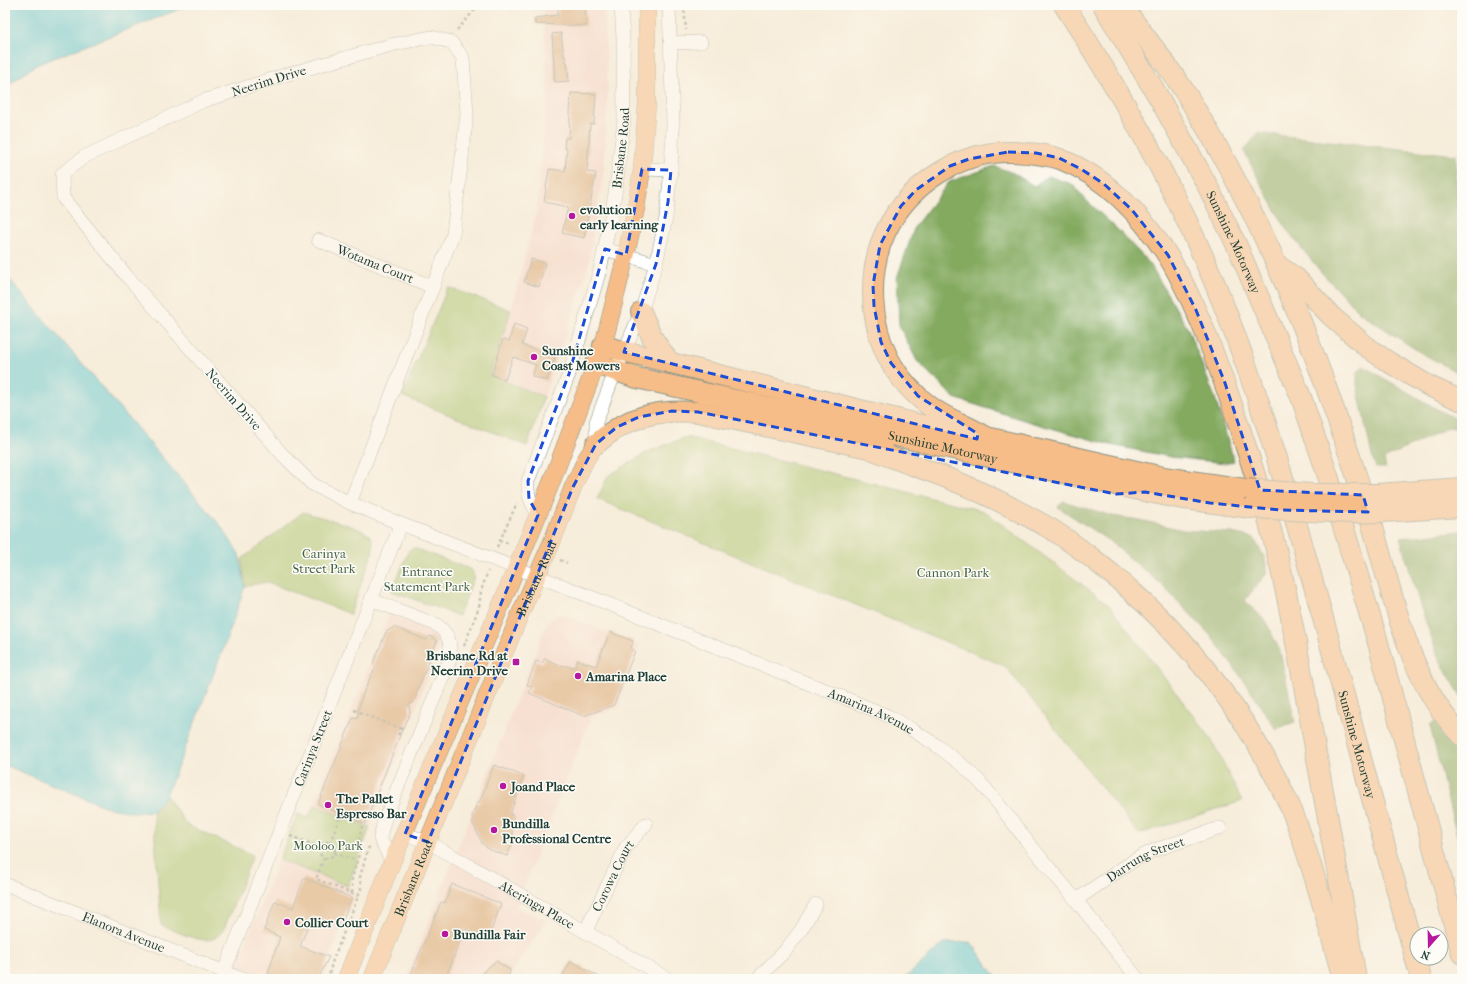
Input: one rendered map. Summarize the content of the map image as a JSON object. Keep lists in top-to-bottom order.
{
  "streets": {
    "highway": ["Sunshine Motorway"],
    "main road": ["Brisbane Road"],
    "street": [
      "Neerim Drive",
      "Wotama Court",
      "Amarina Avenue",
      "Carinya Street",
      "Darrung Street",
      "Corowa Court",
      "Akeringa Place",
      "Elanora Avenue"
    ]
  },
  "crossings": [
    ["Neerim Drive", "Brisbane Road"],
    ["Neerim Drive", "Amarina Avenue"],
    ["Neerim Drive", "Carinya Street"],
    ["Brisbane Road", "Sunshine Motorway"],
    ["Brisbane Road", "Amarina Avenue"],
    ["Brisbane Road", "Carinya Street"],
    ["Brisbane Road", "Akeringa Place"],
    ["Amarina Avenue", "Darrung Street"],
    ["Carinya Street", "Elanora Avenue"],
    ["Corowa Court", "Akeringa Place"]
  ],
  "parks": [
    "Carinya Street Park",
    "Entrance Statement Park",
    "Cannon Park",
    "Mooloo Park"
  ],
  "places": {
    "other": [
      "evolution early learning",
      "Sunshine Coast Mowers",
      "Amarina Place",
      "Joand Place",
      "The Pallet Espresso Bar",
      "Bundilla Professional Centre",
      "Collier Court",
      "Bundilla Fair"
    ],
    "transit": ["Brisbane Rd at Neerim Drive"]
  },
  "north": "bottom"
}
